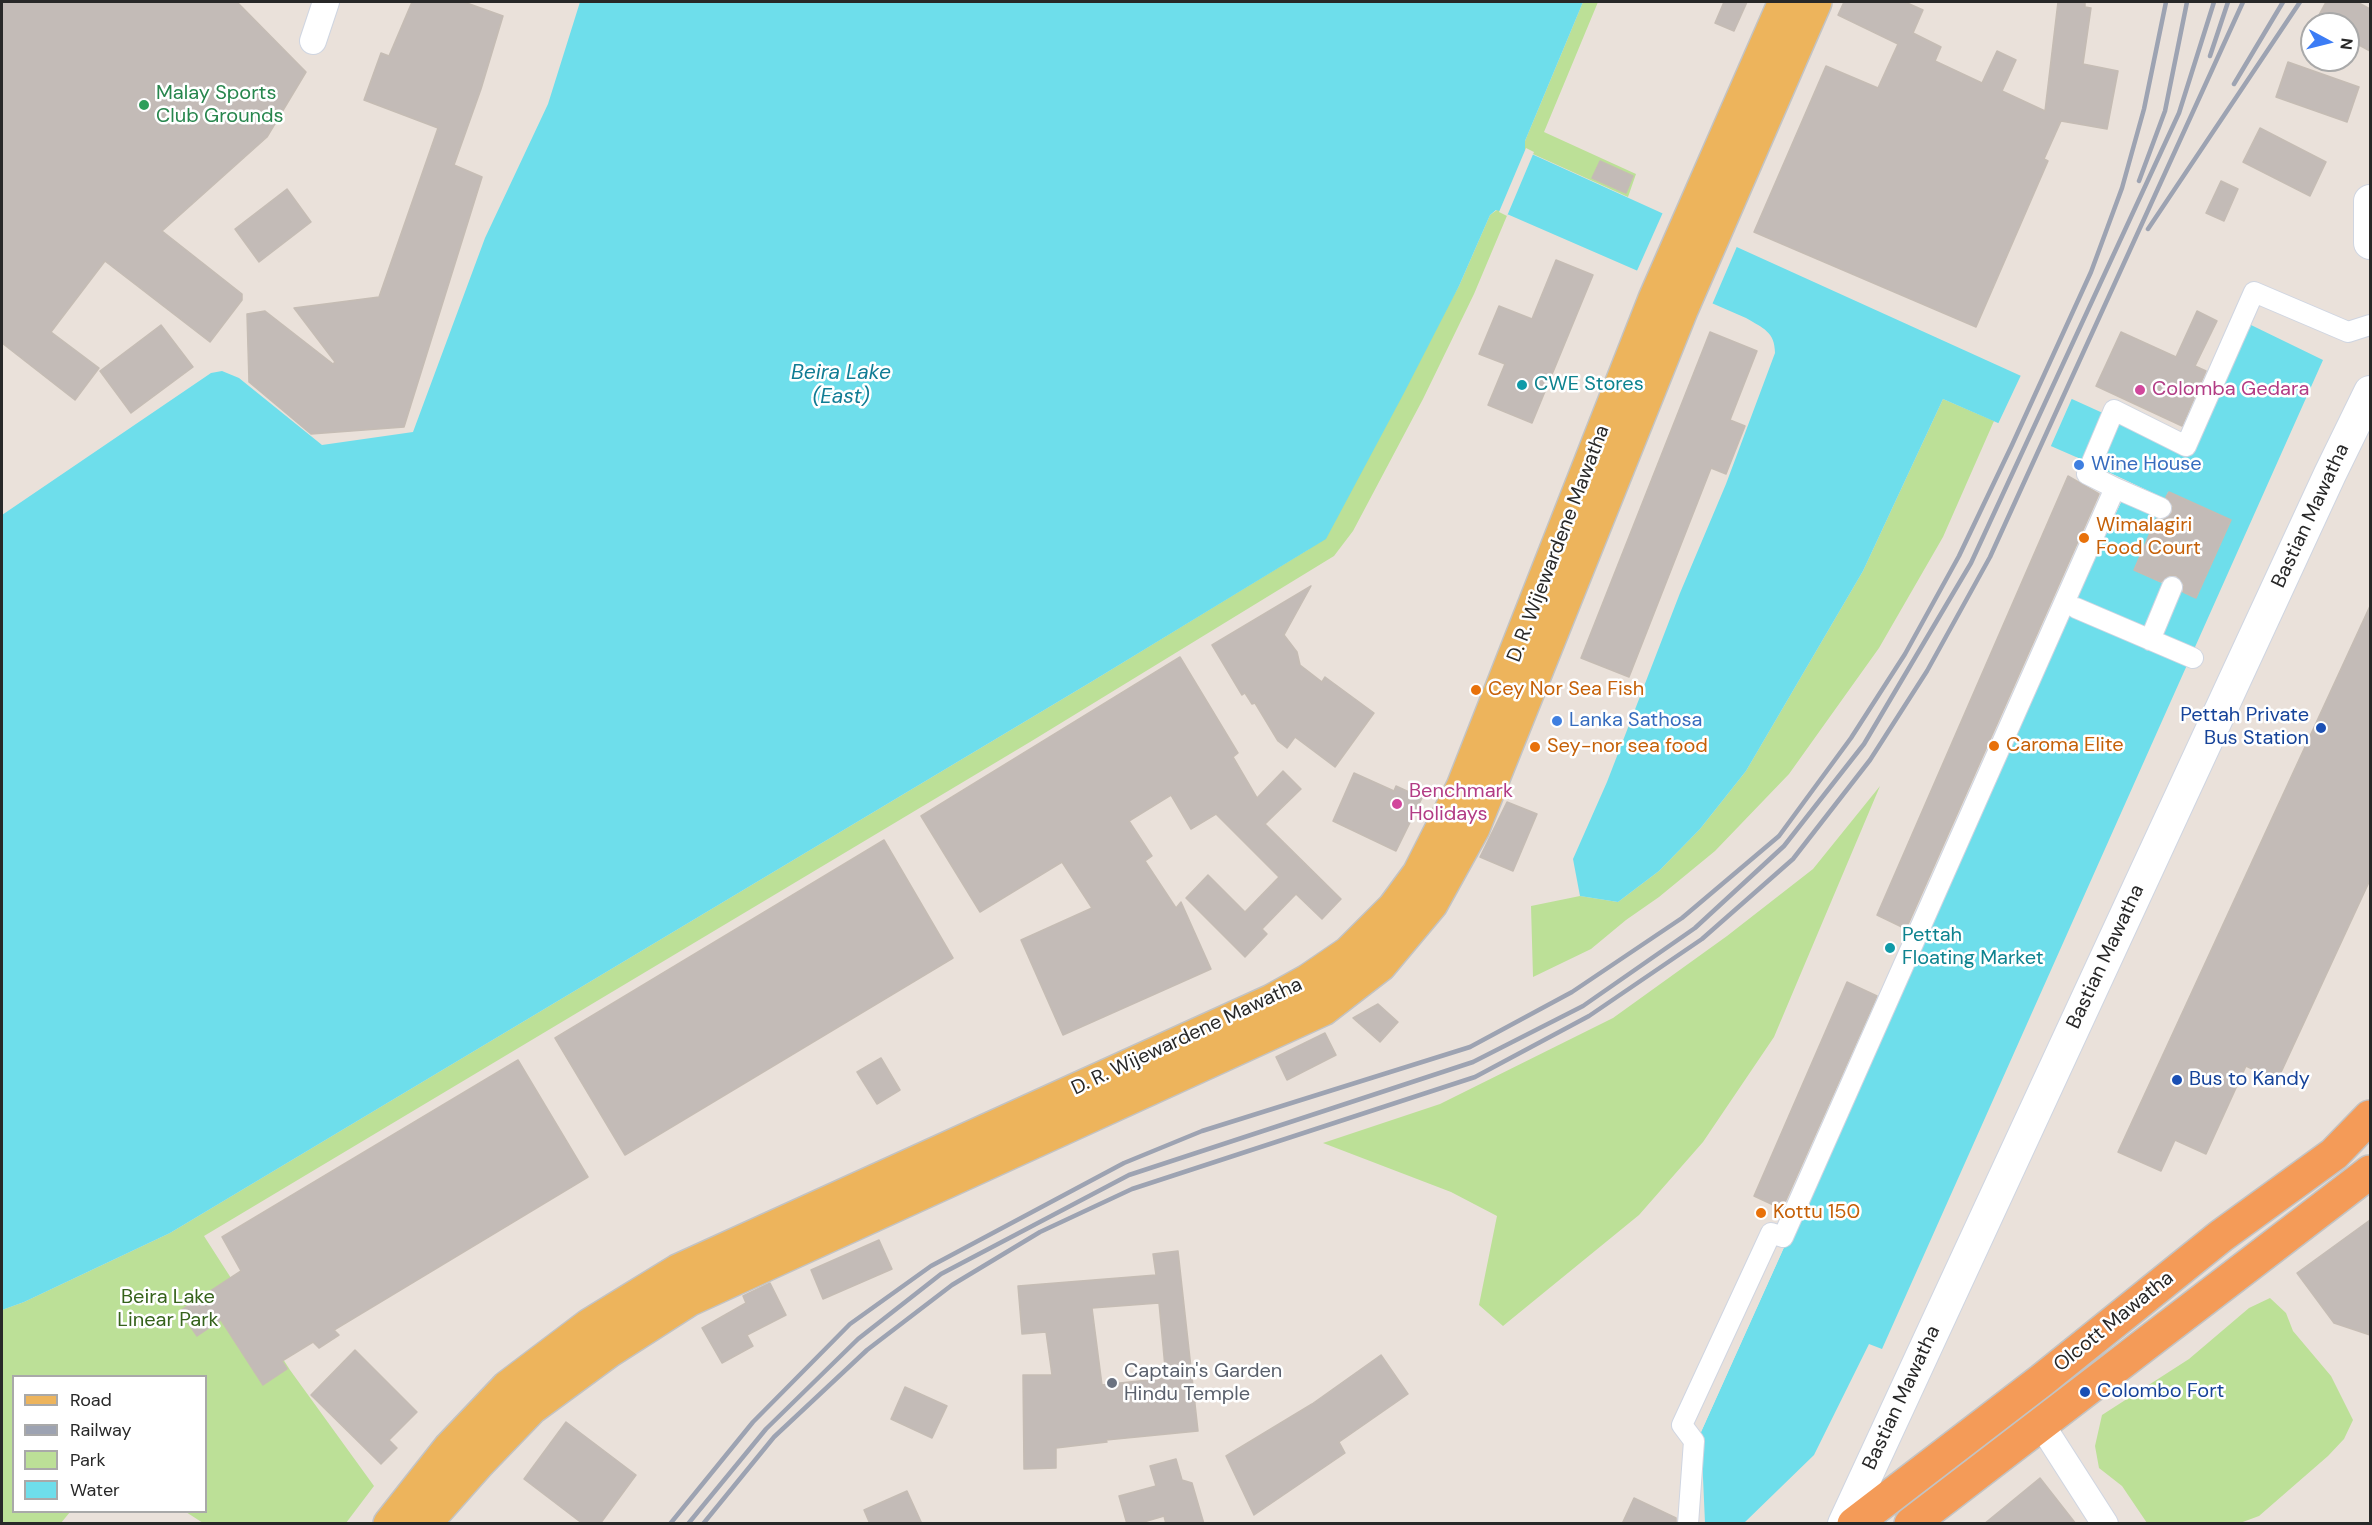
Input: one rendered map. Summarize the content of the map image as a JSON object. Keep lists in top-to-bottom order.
{
  "streets": {
    "highway": ["Olcott Mawatha"],
    "main road": ["D. R. Wijewardene Mawatha"],
    "street": ["Bastian Mawatha"]
  },
  "water": ["Beira Lake (East)"],
  "parks": ["Beira Lake Linear Park"],
  "places": [
    "Malay Sports Club Grounds",
    "CWE Stores",
    "Colomba Gedara",
    "Wine House",
    "Wimalagiri Food Court",
    "Cey Nor Sea Fish",
    "Lanka Sathosa",
    "Pettah Private Bus Station",
    "Caroma Elite",
    "Sey-nor sea food",
    "Benchmark Holidays",
    "Pettah Floating Market",
    "Bus to Kandy",
    "Kottu 150",
    "Captain's Garden Hindu Temple",
    "Colombo Fort"
  ],
  "legend": [
    "Road",
    "Railway",
    "Park",
    "Water"
  ],
  "north": "right"
}
